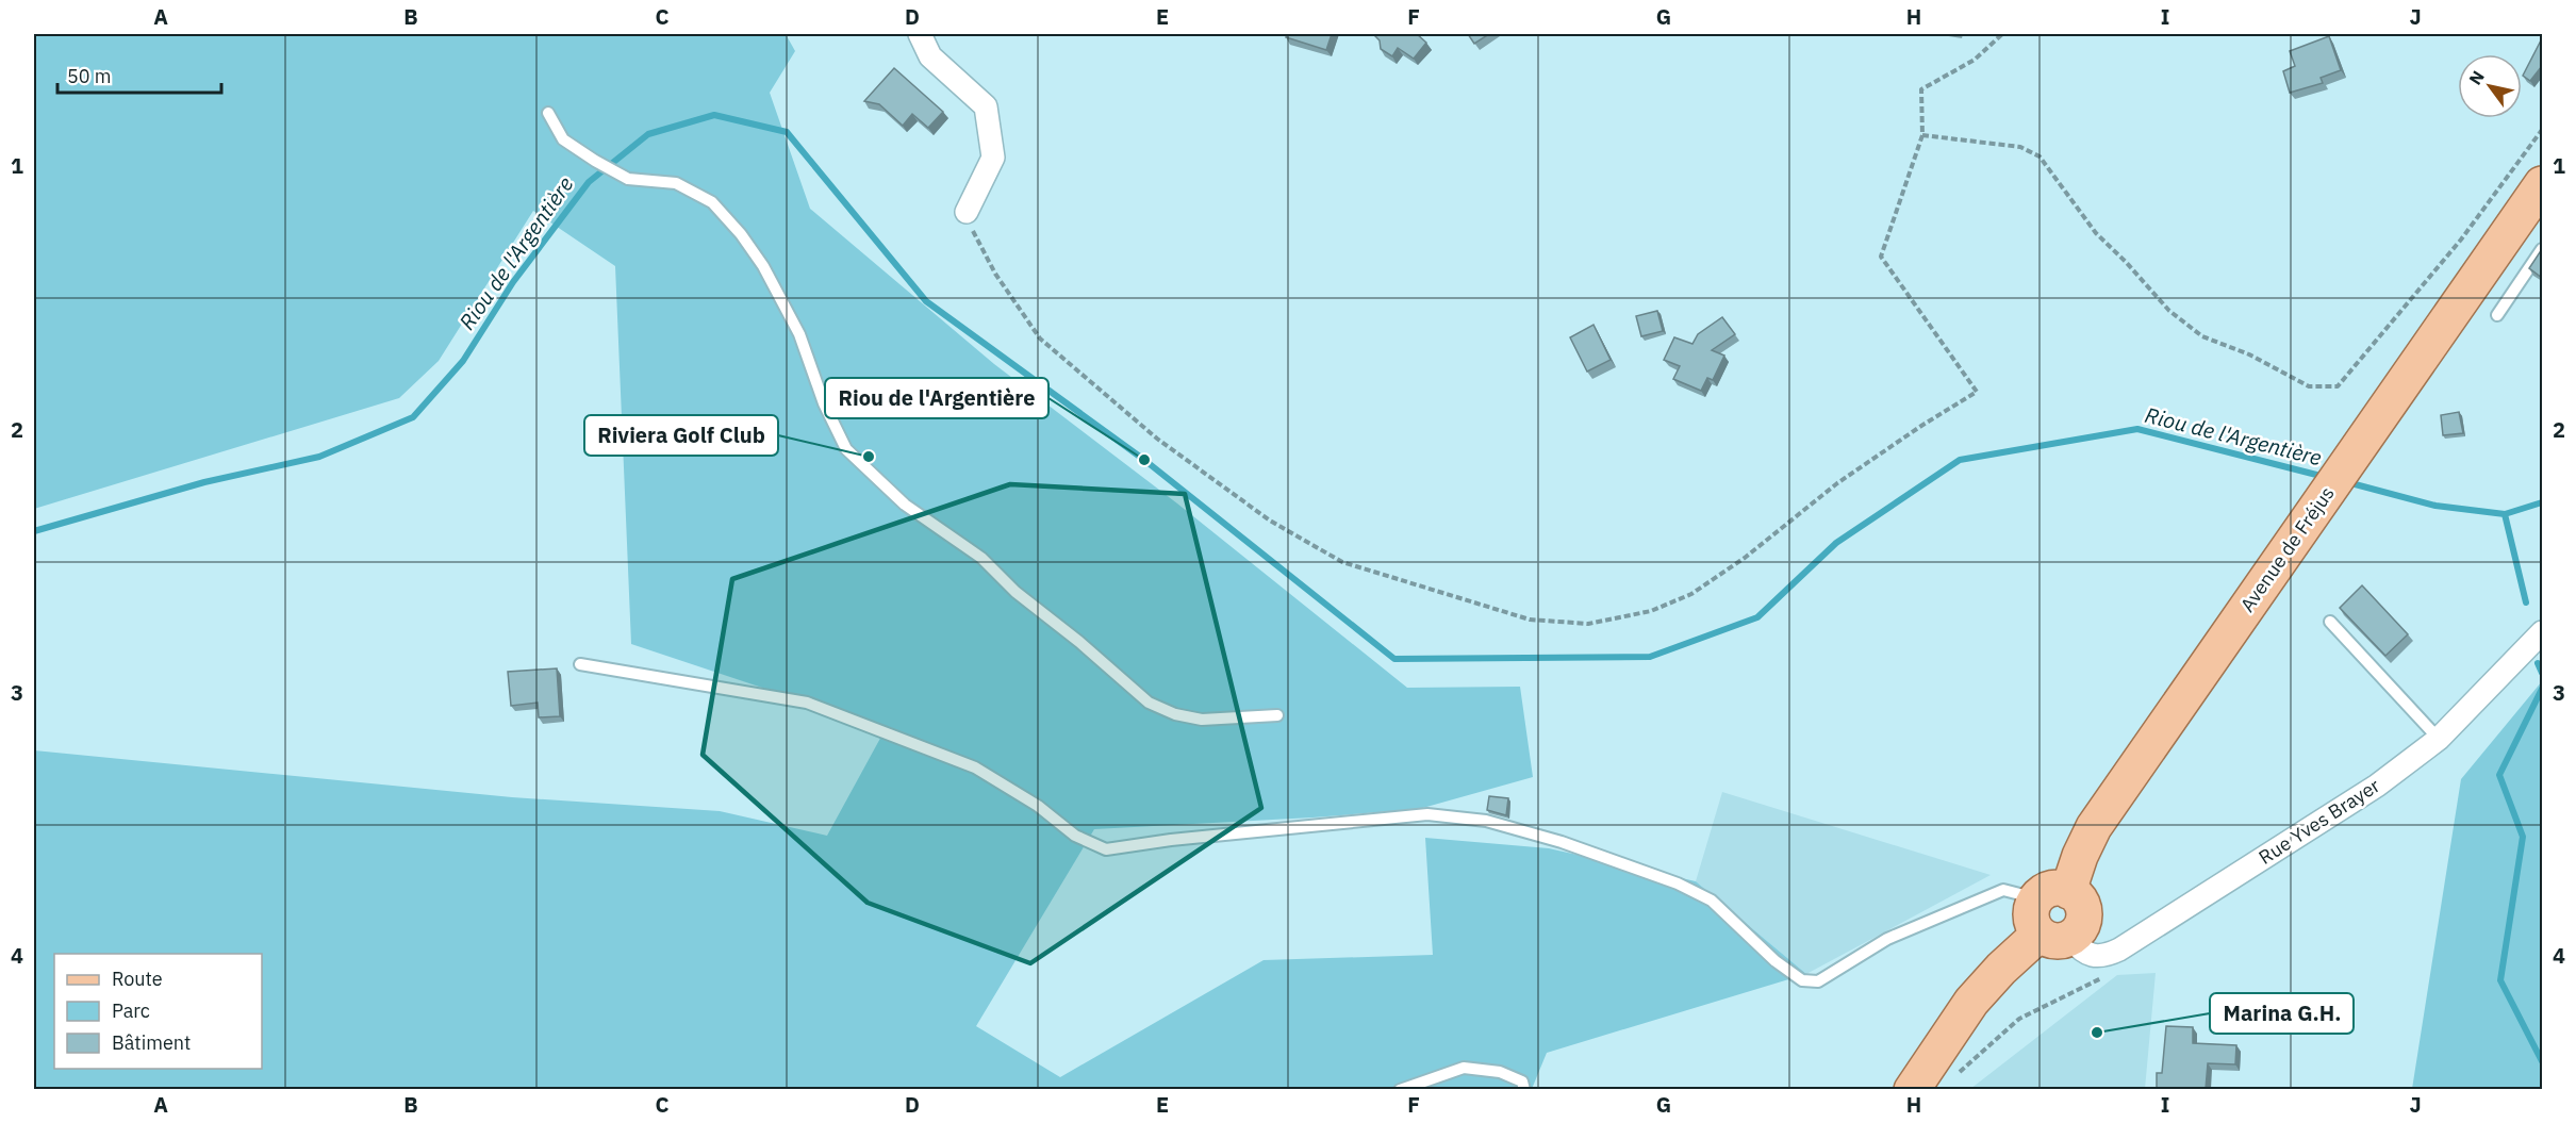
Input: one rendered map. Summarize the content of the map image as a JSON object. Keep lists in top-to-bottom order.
{
  "streets": {
    "main road": ["Avenue de Fréjus"],
    "street": ["Rue Yves Brayer"]
  },
  "crossings": [
    ["Avenue de Fréjus", "Rue Yves Brayer"]
  ],
  "water": ["Riou de l'Argentière"],
  "places": ["Riviera Golf Club", "Riou de l'Argentière", "Marina G.H."],
  "legend": ["Route", "Parc", "Bâtiment"],
  "scale_bar": "50 m",
  "north": "top left",
  "grid": {
    "columns": [
      "A",
      "B",
      "C",
      "D",
      "E",
      "F",
      "G",
      "H",
      "I",
      "J"
    ],
    "rows": [
      "1",
      "2",
      "3",
      "4"
    ]
  }
}
